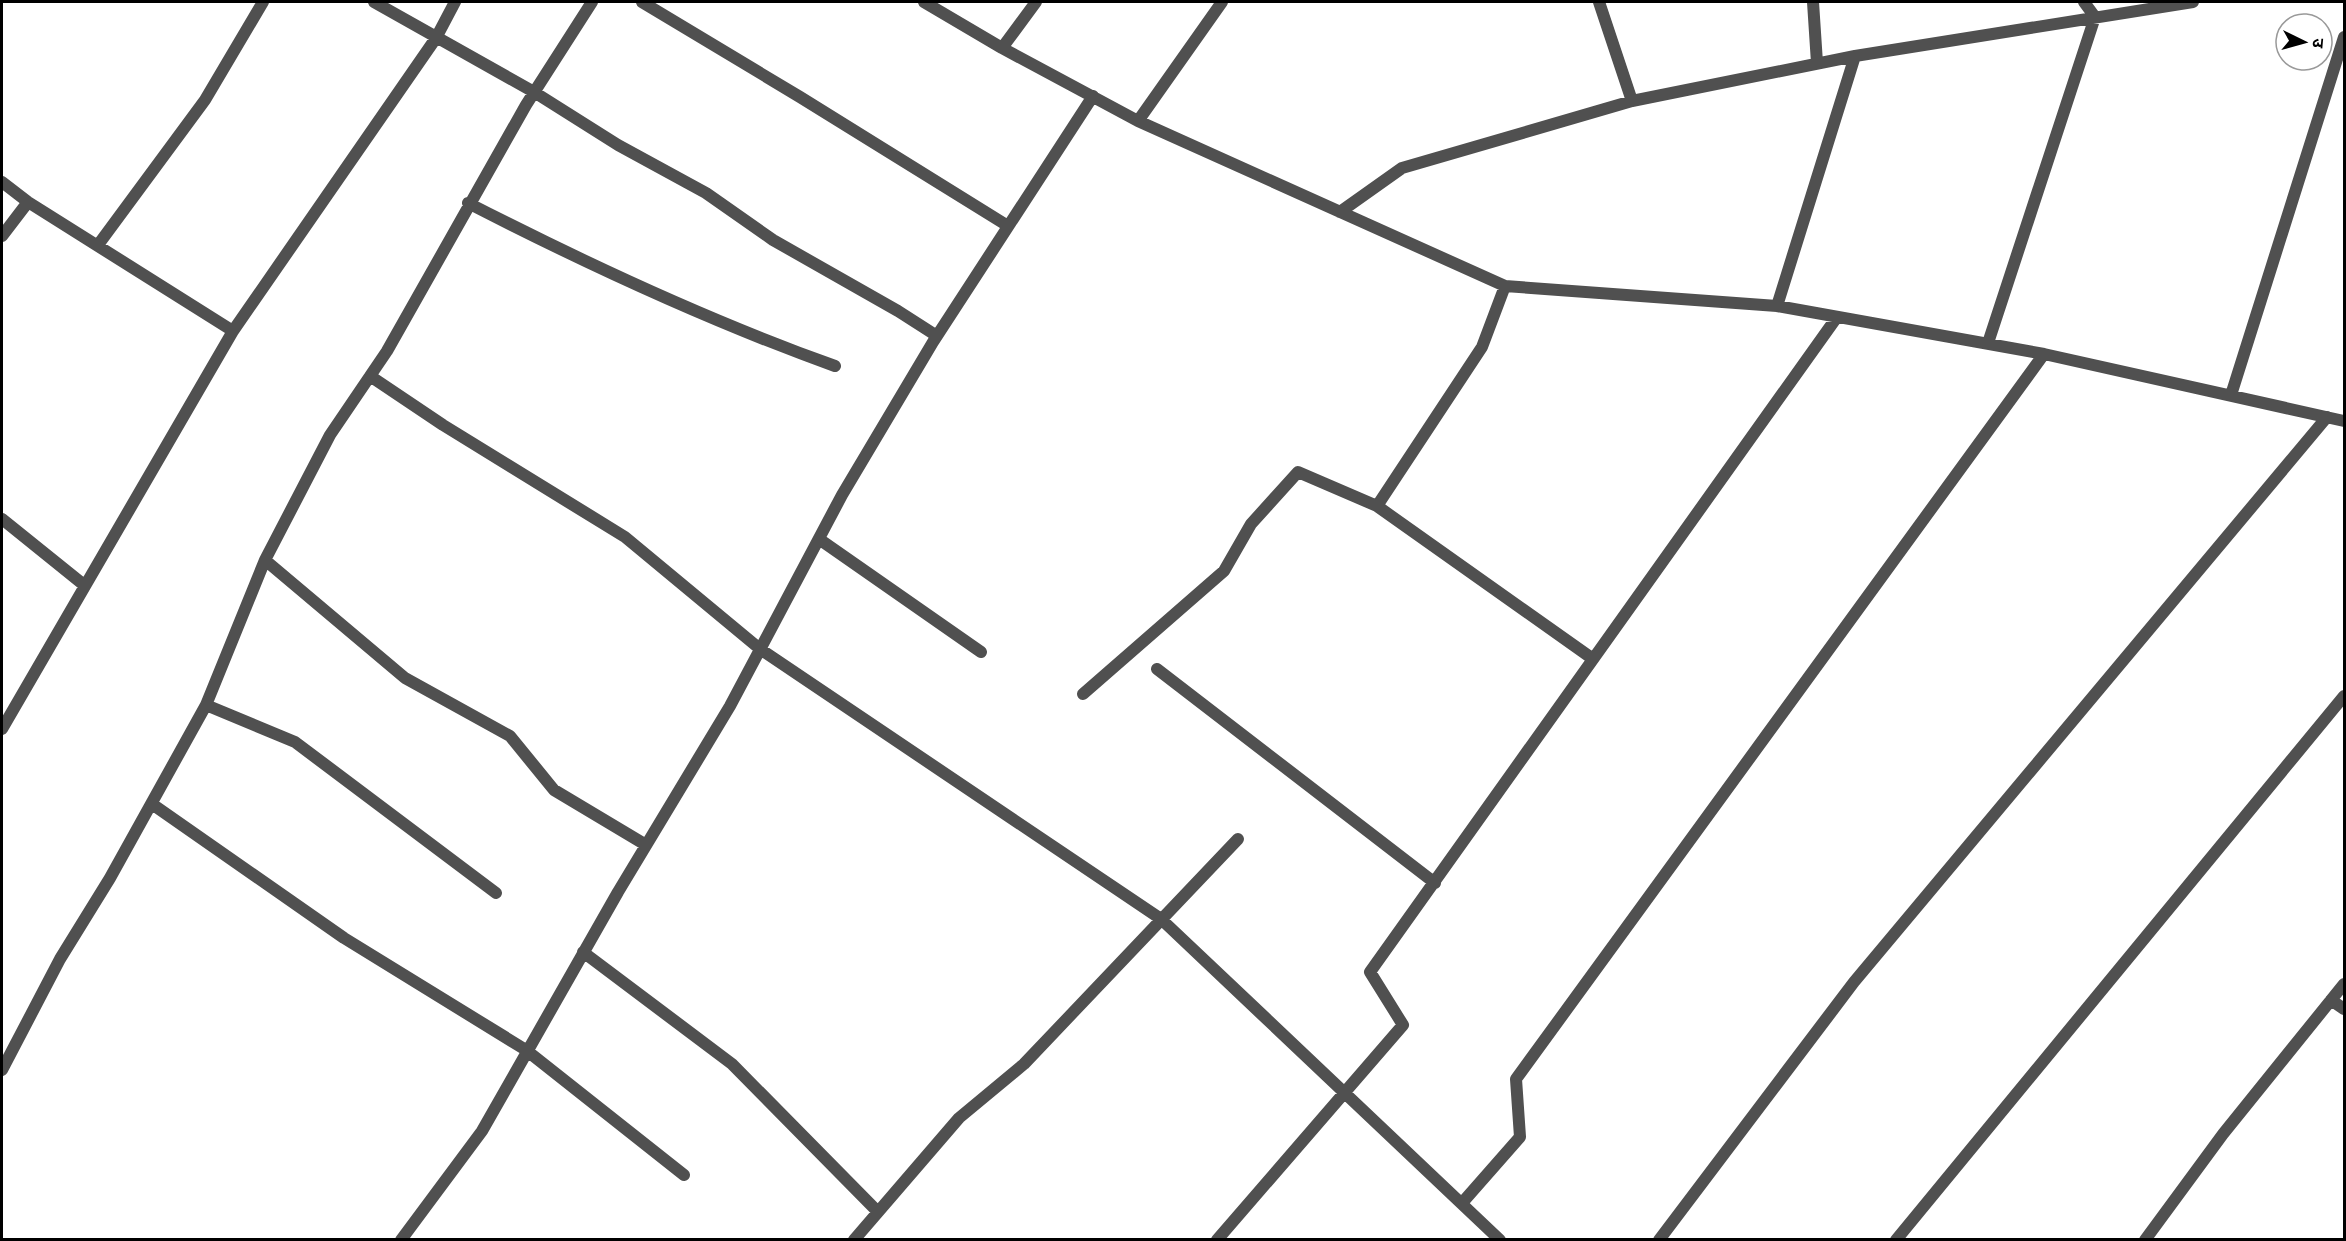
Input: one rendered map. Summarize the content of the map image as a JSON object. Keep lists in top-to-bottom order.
{
  "north": "right"
}
